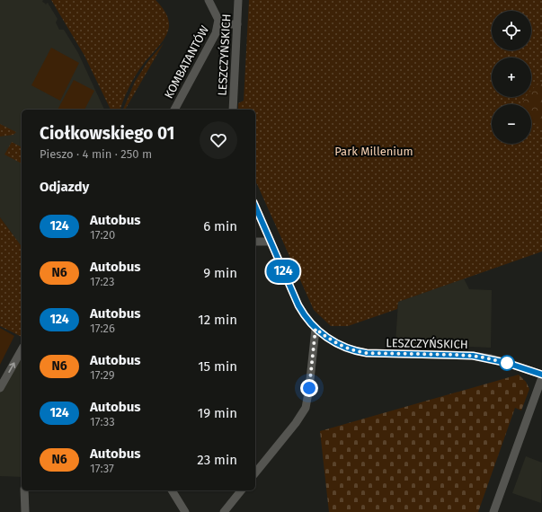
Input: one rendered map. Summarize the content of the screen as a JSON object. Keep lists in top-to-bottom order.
{
  "streets": {
    "street": ["LESZCZYŃSKICH", "KOMBATANTÓW"]
  },
  "crossings": [
    ["LESZCZYŃSKICH", "KOMBATANTÓW"]
  ],
  "parks": ["Park Millenium"],
  "lines": ["bus line 124"],
  "page": {
    "on_map": "124",
    "map_buttons": ["+", "−"],
    "heading": [
      ["Ciołkowskiego 01", "Pieszo · 4 min · 250 m"],
      "Odjazdy"
    ],
    "list": [
      {
        "mark": "124",
        "name": "Autobus",
        "note": "17:20",
        "value": "6 min"
      },
      {
        "mark": "N6",
        "name": "Autobus",
        "note": "17:23",
        "value": "9 min"
      },
      {
        "mark": "124",
        "name": "Autobus",
        "note": "17:26",
        "value": "12 min"
      },
      {
        "mark": "N6",
        "name": "Autobus",
        "note": "17:29",
        "value": "15 min"
      },
      {
        "mark": "124",
        "name": "Autobus",
        "note": "17:33",
        "value": "19 min"
      },
      {
        "mark": "N6",
        "name": "Autobus",
        "note": "17:37",
        "value": "23 min"
      }
    ]
  }
}
